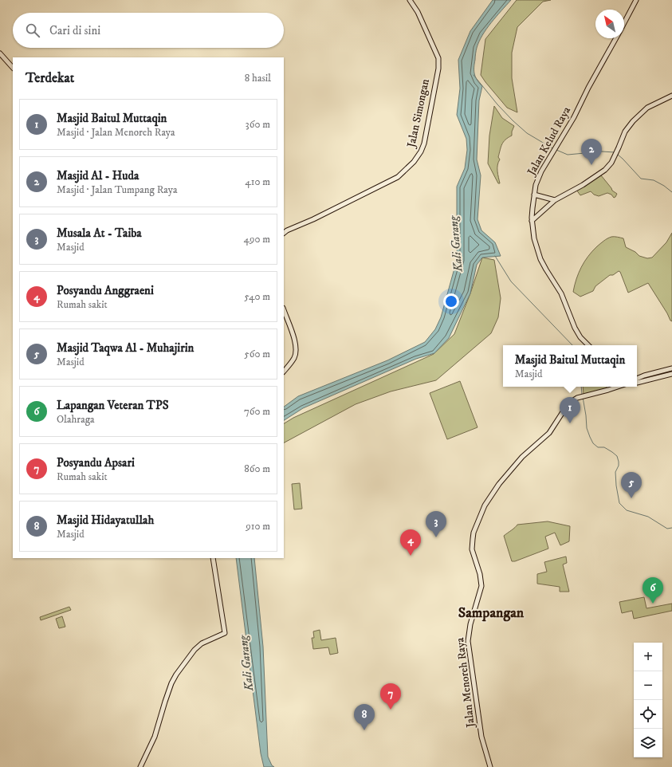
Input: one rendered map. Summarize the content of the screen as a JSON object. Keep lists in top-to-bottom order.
{
  "streets": {
    "main road": ["Jalan Simongan", "Jalan Kelud Raya", "Jalan Menoreh Raya"]
  },
  "districts": ["Sampangan"],
  "water": ["Kali Garang"],
  "north": "top left",
  "page": {
    "search": "Cari di sini",
    "heading": ["Terdekat", "8 hasil"],
    "list": [
      {
        "mark": "1",
        "name": "Masjid Baitul Muttaqin",
        "note": "Masjid · Jalan Menoreh Raya",
        "value": "360 m"
      },
      {
        "mark": "2",
        "name": "Masjid Al - Huda",
        "note": "Masjid · Jalan Tumpang Raya",
        "value": "410 m"
      },
      {
        "mark": "3",
        "name": "Musala At - Taiba",
        "note": "Masjid",
        "value": "490 m"
      },
      {
        "mark": "4",
        "name": "Posyandu Anggraeni",
        "note": "Rumah sakit",
        "value": "540 m"
      },
      {
        "mark": "5",
        "name": "Masjid Taqwa Al - Muhajirin",
        "note": "Masjid",
        "value": "560 m"
      },
      {
        "mark": "6",
        "name": "Lapangan Veteran TPS",
        "note": "Olahraga",
        "value": "760 m"
      },
      {
        "mark": "7",
        "name": "Posyandu Apsari",
        "note": "Rumah sakit",
        "value": "860 m"
      },
      {
        "mark": "8",
        "name": "Masjid Hidayatullah",
        "note": "Masjid",
        "value": "910 m"
      }
    ],
    "pins": [
      "2",
      "1",
      "5",
      "3",
      "4",
      "6",
      "7",
      "8"
    ],
    "popup": ["Masjid Baitul Muttaqin", "Masjid"],
    "map_buttons": ["+", "−"]
  }
}
